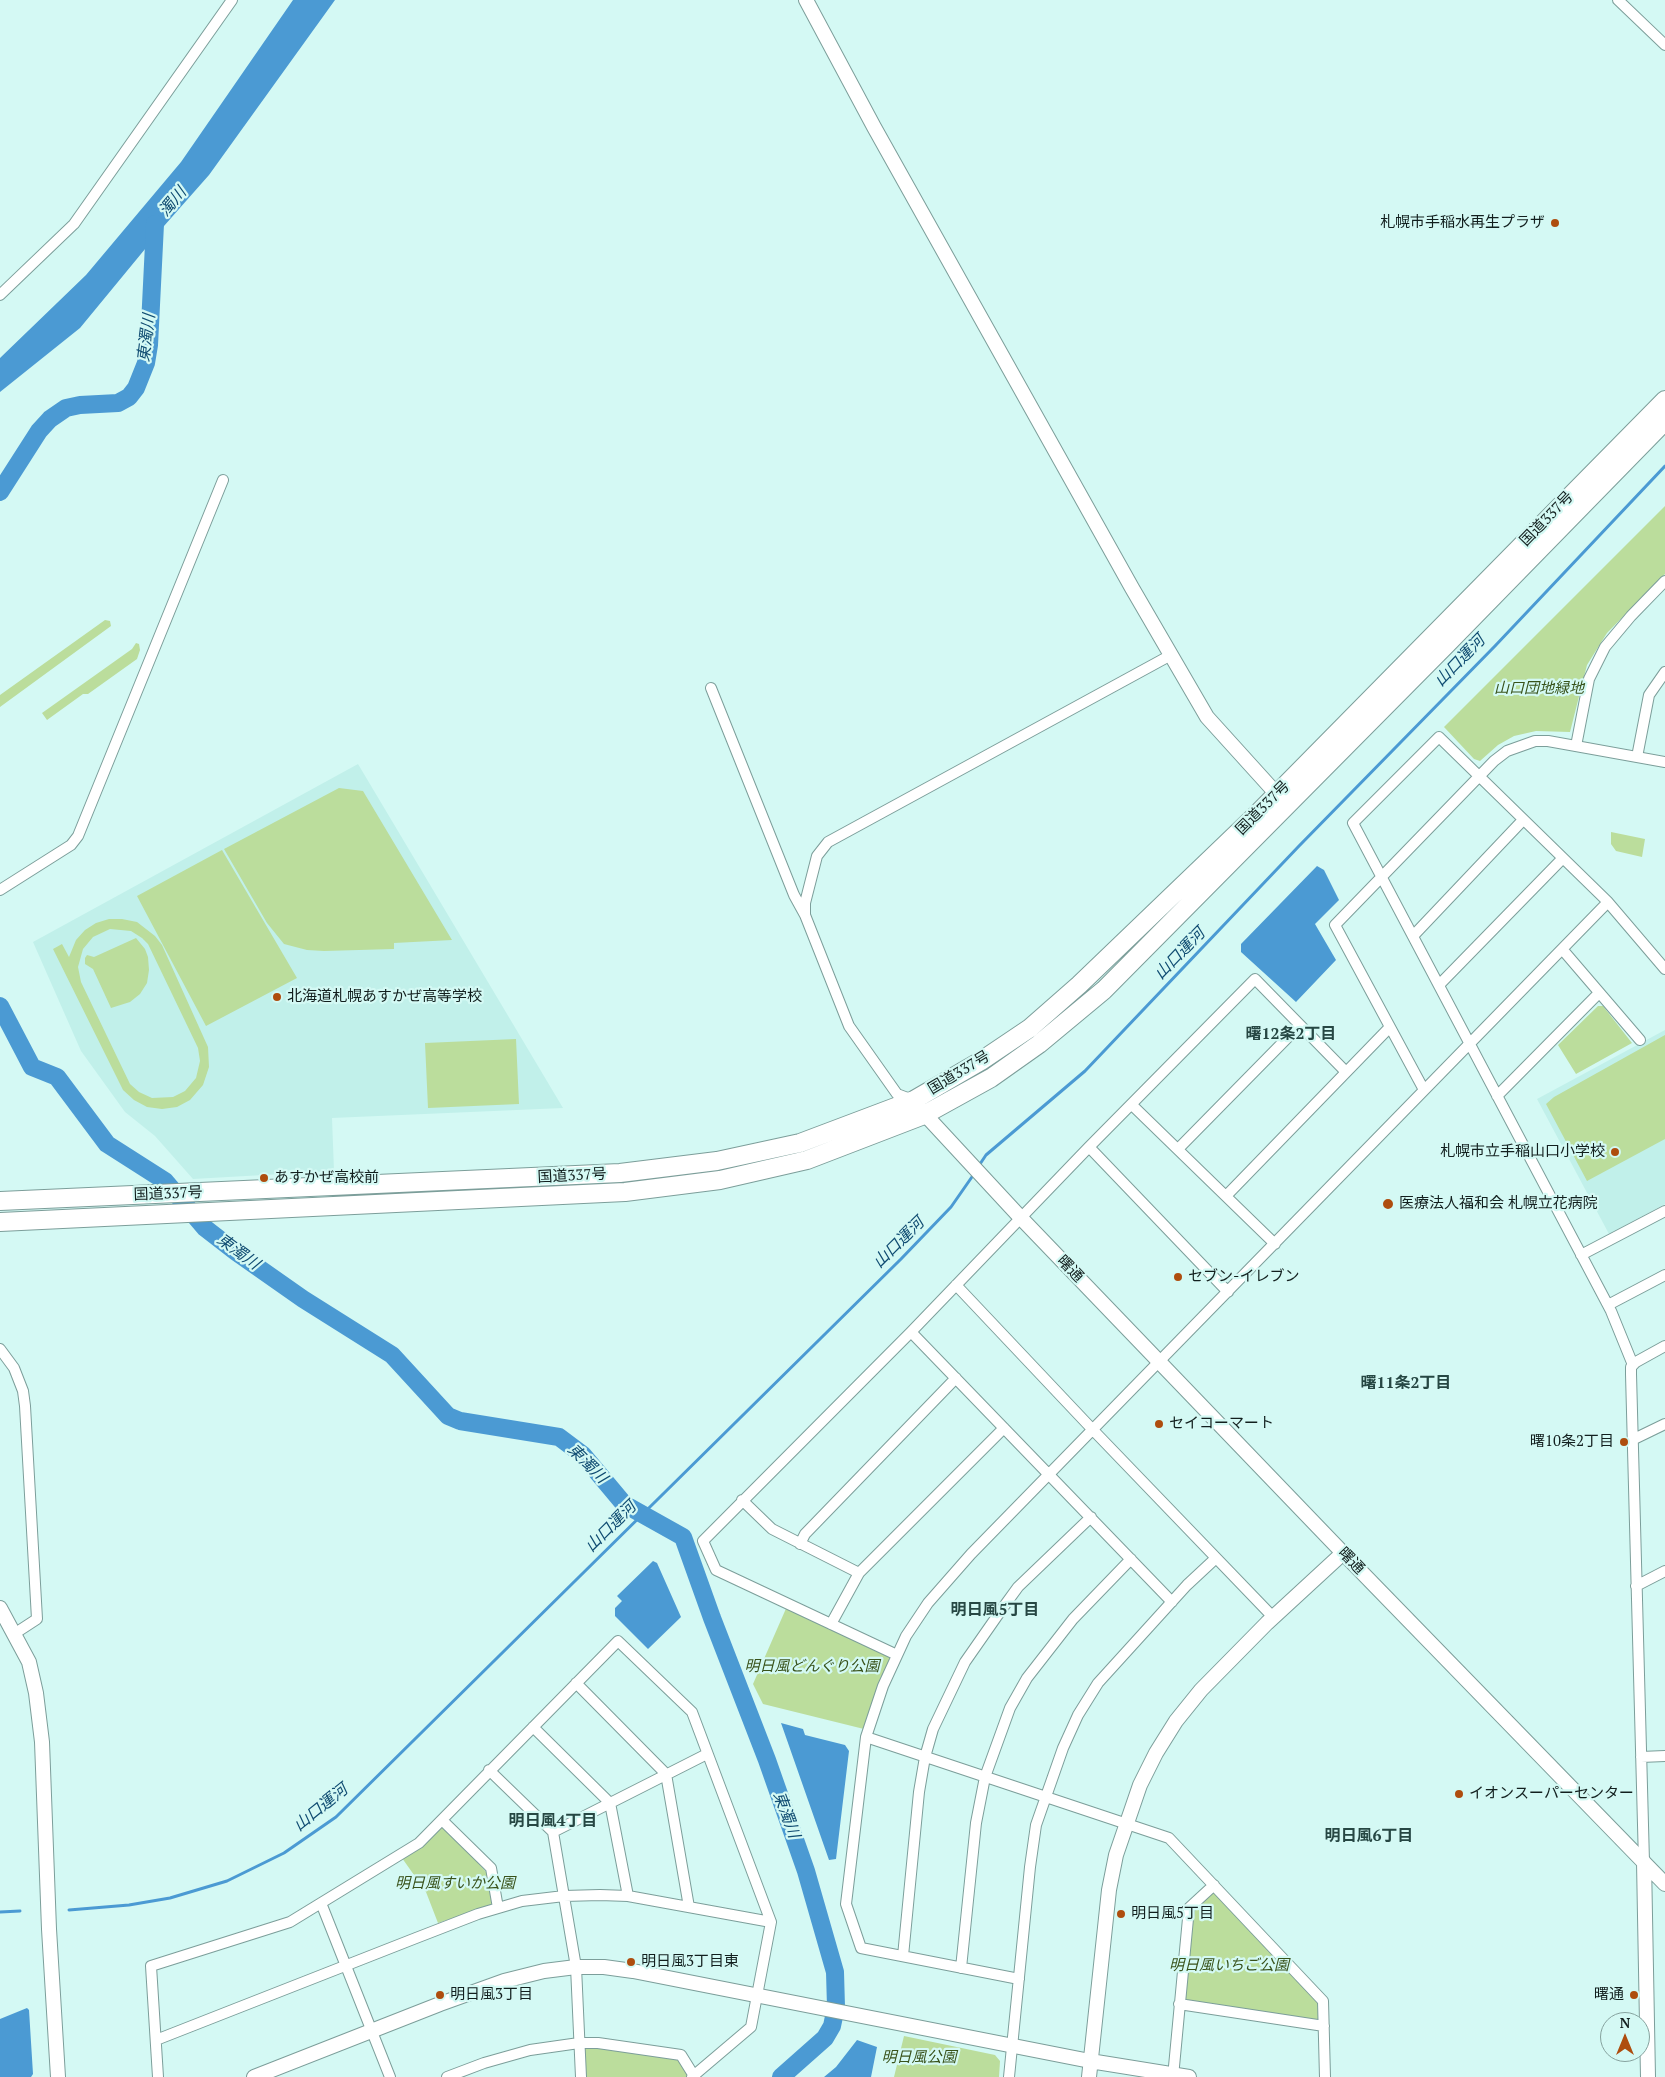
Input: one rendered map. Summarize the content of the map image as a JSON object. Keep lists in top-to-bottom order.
{
  "streets": {
    "highway": ["国道337号"],
    "street": ["曙通"]
  },
  "crossings": [
    ["国道337号", "曙通"]
  ],
  "districts": [
    "曙12条2丁目",
    "曙11条2丁目",
    "明日風5丁目",
    "明日風4丁目",
    "明日風6丁目"
  ],
  "water": ["濁川", "東濁川", "山口運河"],
  "parks": [
    "山口団地緑地",
    "明日風どんぐり公園",
    "明日風すいか公園",
    "明日風いちご公園",
    "明日風公園"
  ],
  "places": [
    "札幌市手稲水再生プラザ",
    "北海道札幌あすかぜ高等学校",
    "札幌市立手稲山口小学校",
    "あすかぜ高校前",
    "医療法人福和会 札幌立花病院",
    "セブン-イレブン",
    "セイコーマート",
    "曙10条2丁目",
    "イオンスーパーセンター",
    "明日風5丁目",
    "明日風3丁目東",
    "明日風3丁目",
    "曙通"
  ],
  "north": "top"
}
